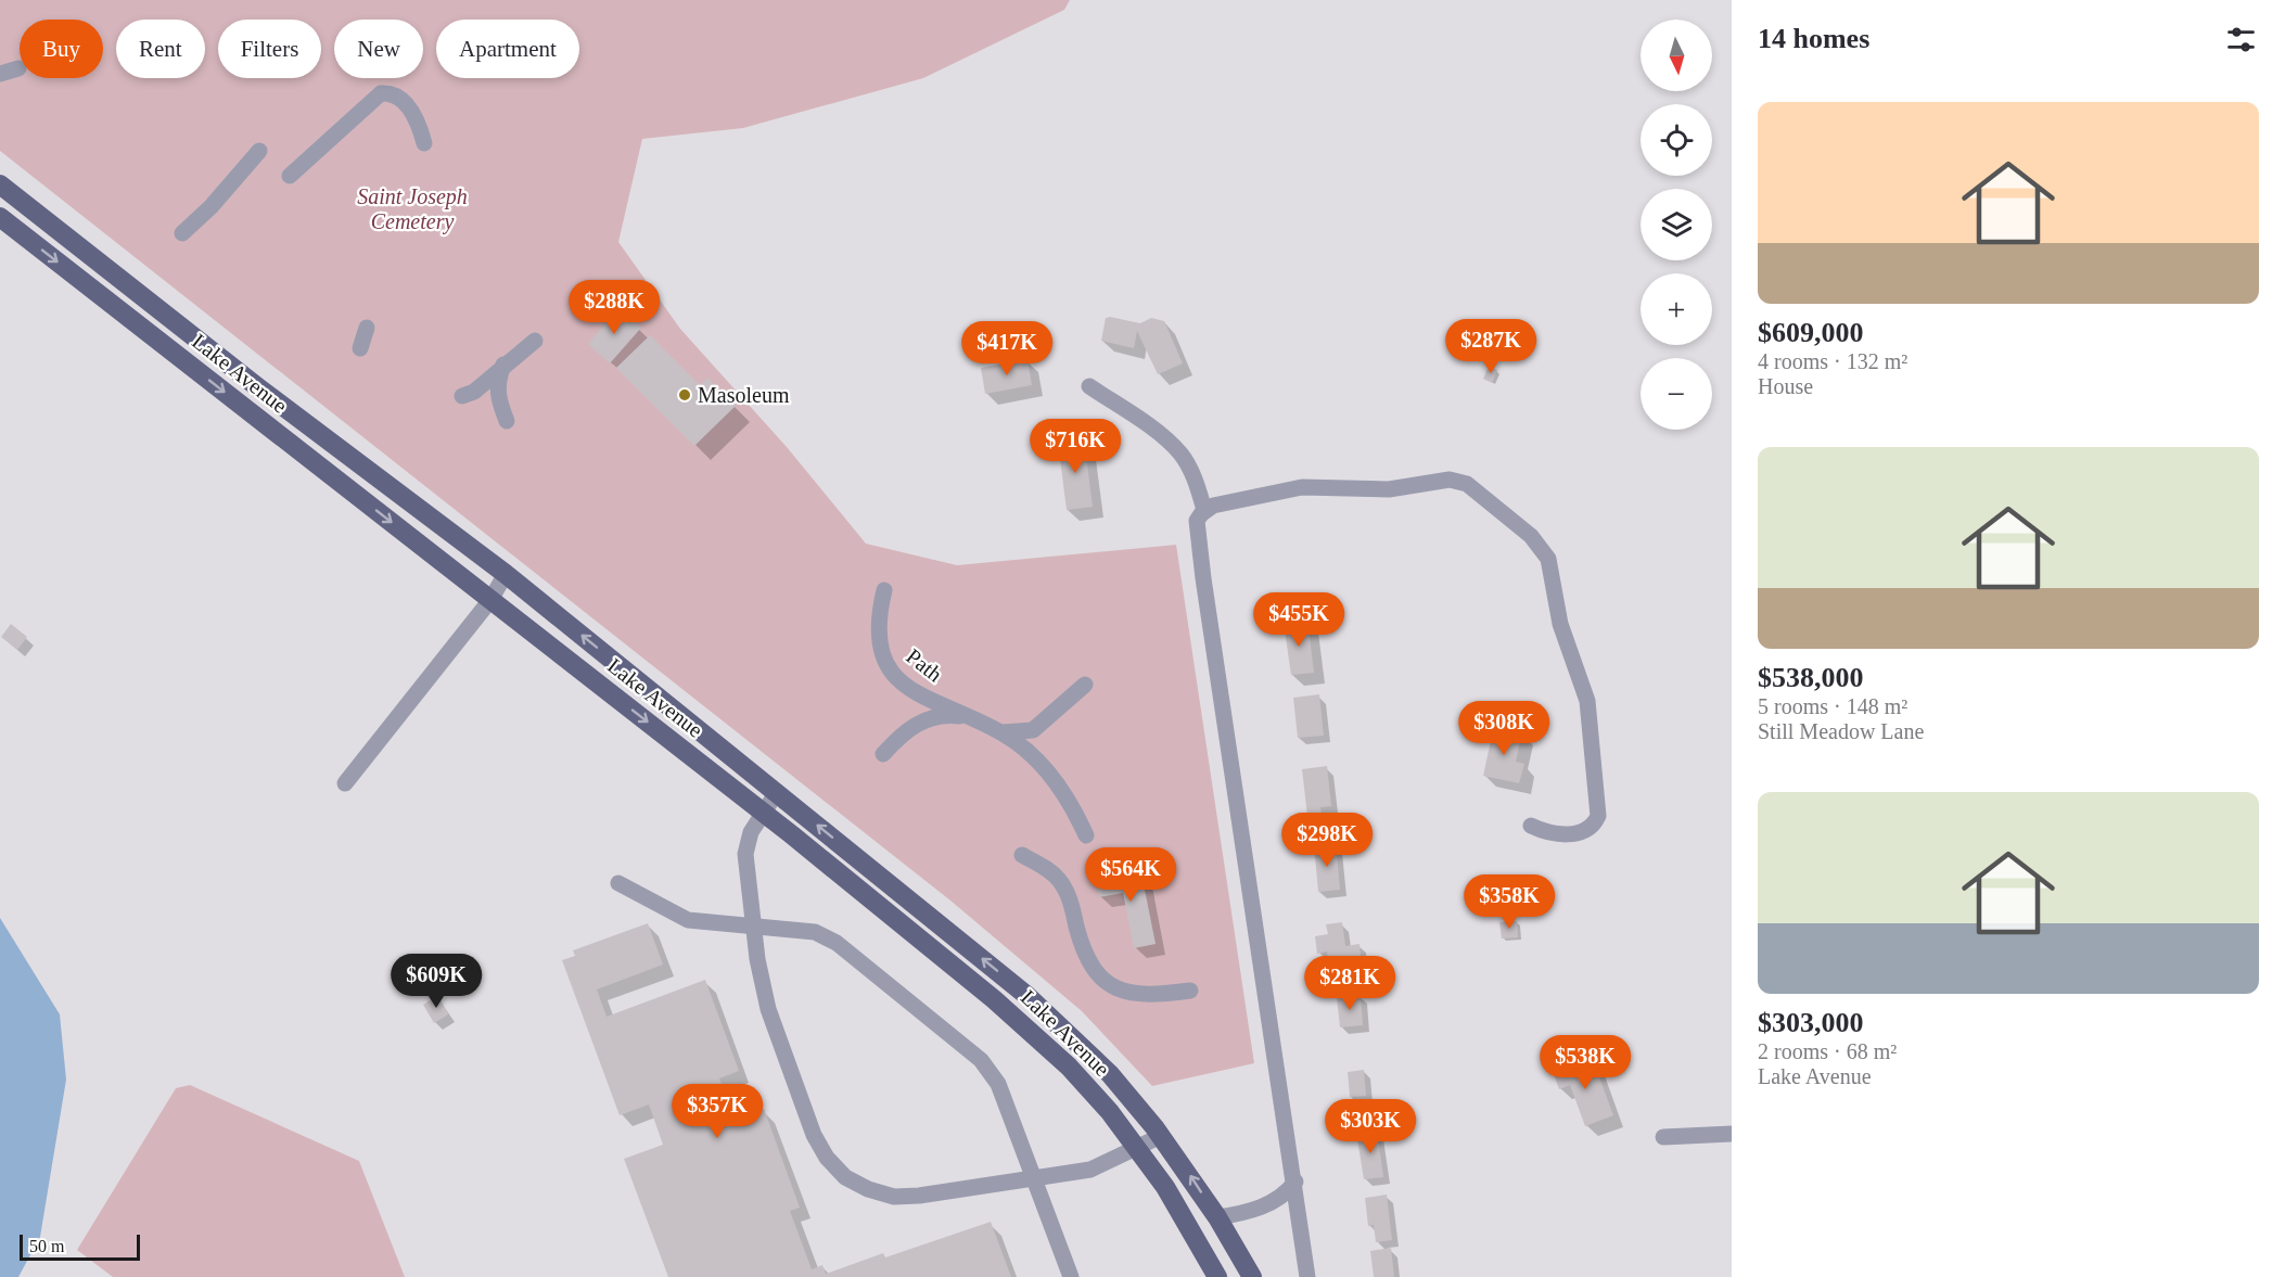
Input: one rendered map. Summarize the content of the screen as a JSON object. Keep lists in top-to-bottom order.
{
  "streets": {
    "main road": ["Lake Avenue"],
    "street": ["Path"]
  },
  "parks": ["Saint Joseph Cemetery"],
  "places": ["Masoleum"],
  "scale_bar": "50 m",
  "north": "bottom",
  "page": {
    "heading": "14 homes",
    "map_buttons": ["+", "−"],
    "chip": [
      "Buy",
      "Rent",
      "Filters",
      "New",
      "Apartment"
    ],
    "list": [
      {
        "name": "$609,000",
        "note": "4 rooms · 132 m² · House"
      },
      {
        "name": "$538,000",
        "note": "5 rooms · 148 m² · Still Meadow Lane"
      },
      {
        "name": "$303,000",
        "note": "2 rooms · 68 m² · Lake Avenue"
      }
    ],
    "price": [
      "$288K",
      "$287K",
      "$417K",
      "$716K",
      "$455K",
      "$308K",
      "$298K",
      "$564K",
      "$358K",
      "$609K",
      "$281K",
      "$538K",
      "$357K",
      "$303K"
    ],
    "scale": "50 m"
  }
}
